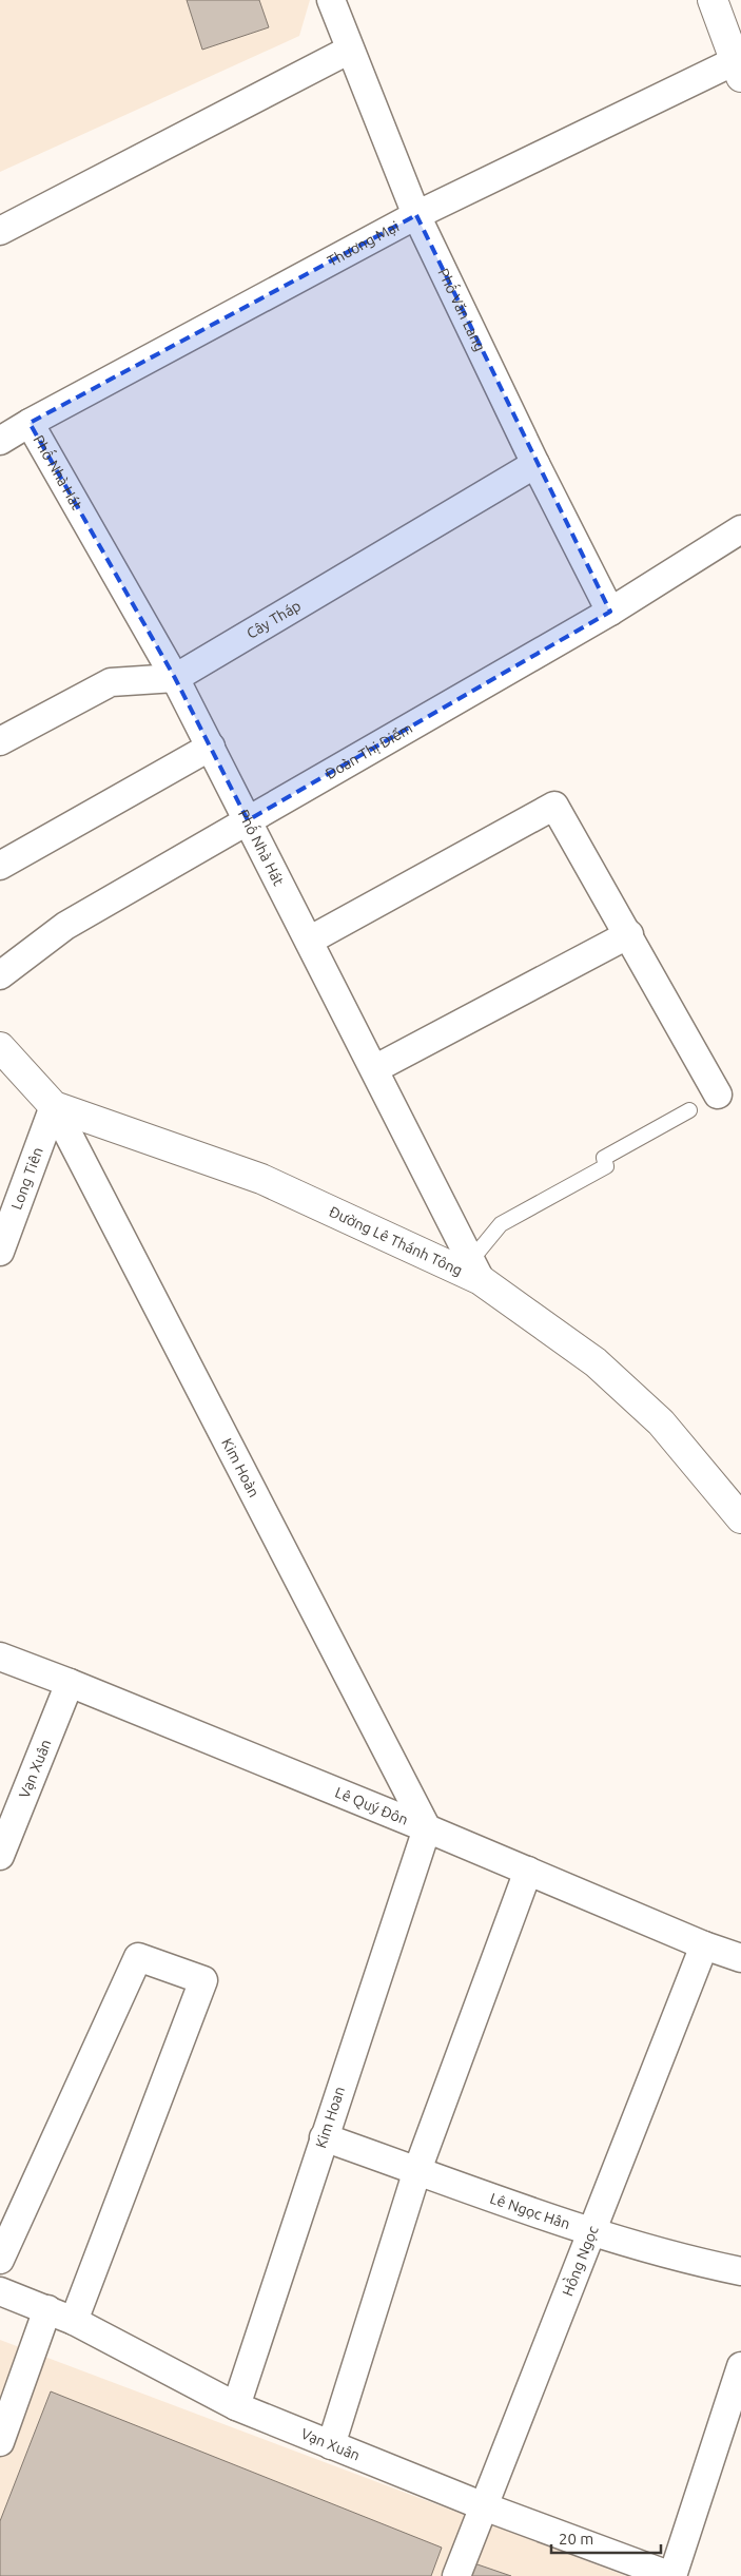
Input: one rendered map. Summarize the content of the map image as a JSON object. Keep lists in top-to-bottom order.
{
  "streets": {
    "street": [
      "Thương Mại",
      "Phố Văn Lang",
      "Phố Nhà Hát",
      "Cây Tháp",
      "Đoàn Thị Điểm",
      "Long Tiên",
      "Đường Lê Thánh Tông",
      "Kim Hoàn",
      "Vạn Xuân",
      "Lê Quý Đôn",
      "Kim Hoan",
      "Lê Ngọc Hân",
      "Hồng Ngọc"
    ]
  },
  "crossings": [
    ["Thương Mại", "Phố Văn Lang"],
    ["Thương Mại", "Phố Nhà Hát"],
    ["Phố Văn Lang", "Cây Tháp"],
    ["Phố Văn Lang", "Đoàn Thị Điểm"],
    ["Phố Nhà Hát", "Cây Tháp"],
    ["Phố Nhà Hát", "Đoàn Thị Điểm"],
    ["Phố Nhà Hát", "Đường Lê Thánh Tông"],
    ["Long Tiên", "Đường Lê Thánh Tông"],
    ["Long Tiên", "Kim Hoàn"],
    ["Đường Lê Thánh Tông", "Kim Hoàn"],
    ["Kim Hoàn", "Lê Quý Đôn"],
    ["Kim Hoàn", "Kim Hoan"],
    ["Vạn Xuân", "Lê Quý Đôn"],
    ["Vạn Xuân", "Kim Hoan"],
    ["Vạn Xuân", "Hồng Ngọc"],
    ["Lê Quý Đôn", "Kim Hoan"],
    ["Lê Quý Đôn", "Hồng Ngọc"],
    ["Kim Hoan", "Lê Ngọc Hân"],
    ["Lê Ngọc Hân", "Hồng Ngọc"]
  ],
  "scale_bar": "20 m"
}
